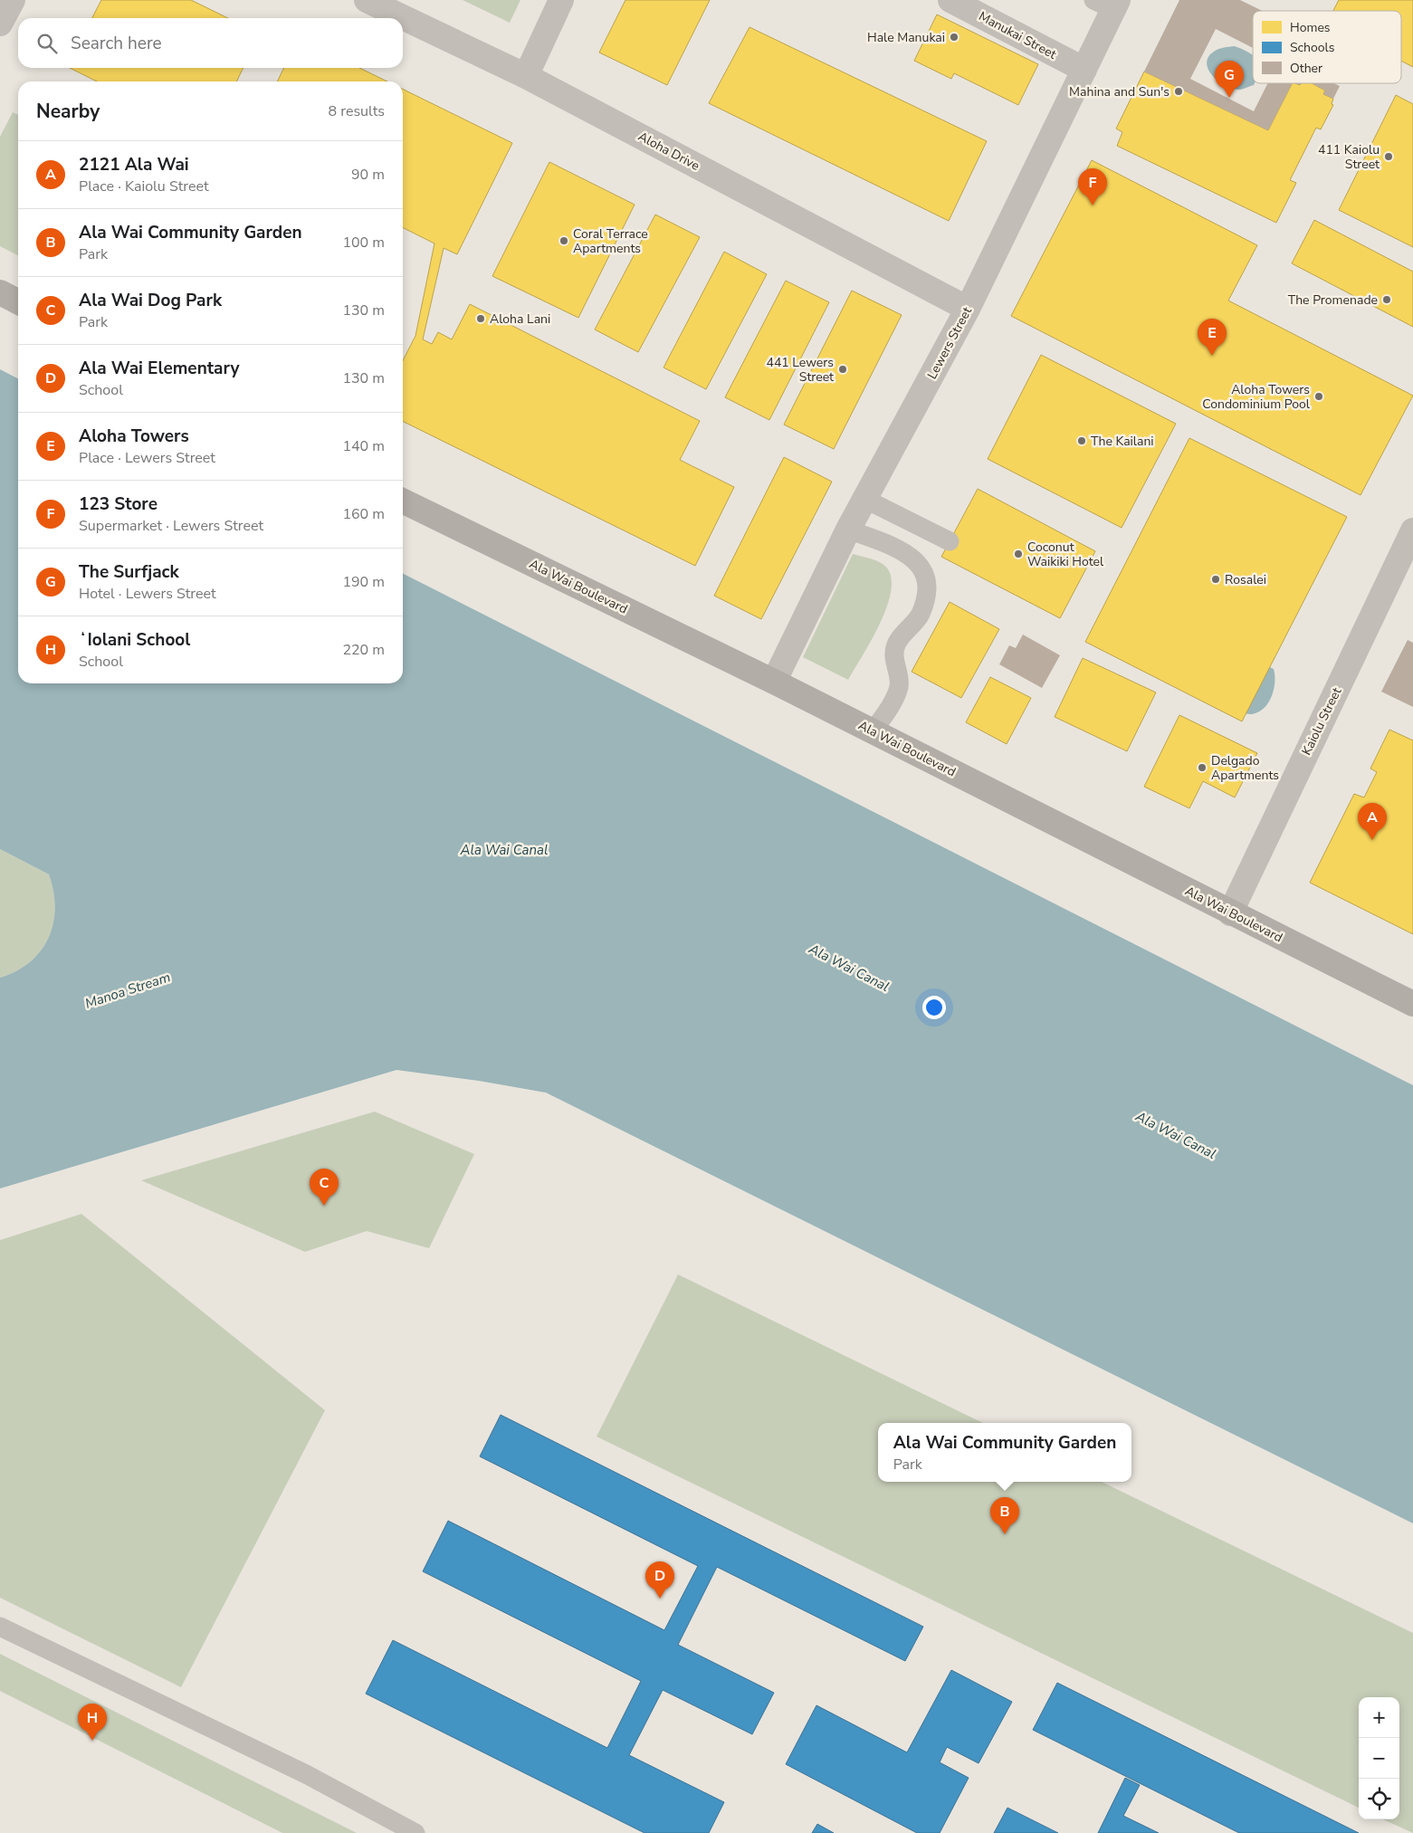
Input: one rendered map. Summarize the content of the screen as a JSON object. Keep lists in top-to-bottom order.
{
  "streets": {
    "main road": ["Ala Wai Boulevard"],
    "street": [
      "Manukai Street",
      "Aloha Drive",
      "Lewers Street",
      "Kaiolu Street"
    ]
  },
  "crossings": [
    ["Manukai Street", "Lewers Street"],
    ["Aloha Drive", "Lewers Street"],
    ["Lewers Street", "Ala Wai Boulevard"],
    ["Ala Wai Boulevard", "Kaiolu Street"]
  ],
  "water": ["Ala Wai Canal", "Manoa Stream"],
  "places": [
    "Hale Manukai",
    "Mahina and Sun's",
    "411 Kaiolu Street",
    "Coral Terrace Apartments",
    "The Promenade",
    "Aloha Lani",
    "441 Lewers Street",
    "Aloha Towers Condominium Pool",
    "The Kailani",
    "Coconut Waikiki Hotel",
    "Rosalei",
    "Delgado Apartments"
  ],
  "legend": ["Homes", "Schools", "Other"],
  "page": {
    "search": "Search here",
    "pins": [
      "G",
      "F",
      "E",
      "A",
      "C",
      "B",
      "D",
      "H"
    ],
    "heading": ["Nearby", "8 results"],
    "list": [
      {
        "mark": "A",
        "name": "2121 Ala Wai",
        "note": "Place · Kaiolu Street",
        "value": "90 m"
      },
      {
        "mark": "B",
        "name": "Ala Wai Community Garden",
        "note": "Park",
        "value": "100 m"
      },
      {
        "mark": "C",
        "name": "Ala Wai Dog Park",
        "note": "Park",
        "value": "130 m"
      },
      {
        "mark": "D",
        "name": "Ala Wai Elementary",
        "note": "School",
        "value": "130 m"
      },
      {
        "mark": "E",
        "name": "Aloha Towers",
        "note": "Place · Lewers Street",
        "value": "140 m"
      },
      {
        "mark": "F",
        "name": "123 Store",
        "note": "Supermarket · Lewers Street",
        "value": "160 m"
      },
      {
        "mark": "G",
        "name": "The Surfjack",
        "note": "Hotel · Lewers Street",
        "value": "190 m"
      },
      {
        "mark": "H",
        "name": "ʻIolani School",
        "note": "School",
        "value": "220 m"
      }
    ],
    "popup": ["Ala Wai Community Garden", "Park"],
    "map_buttons": ["+", "−"]
  }
}
